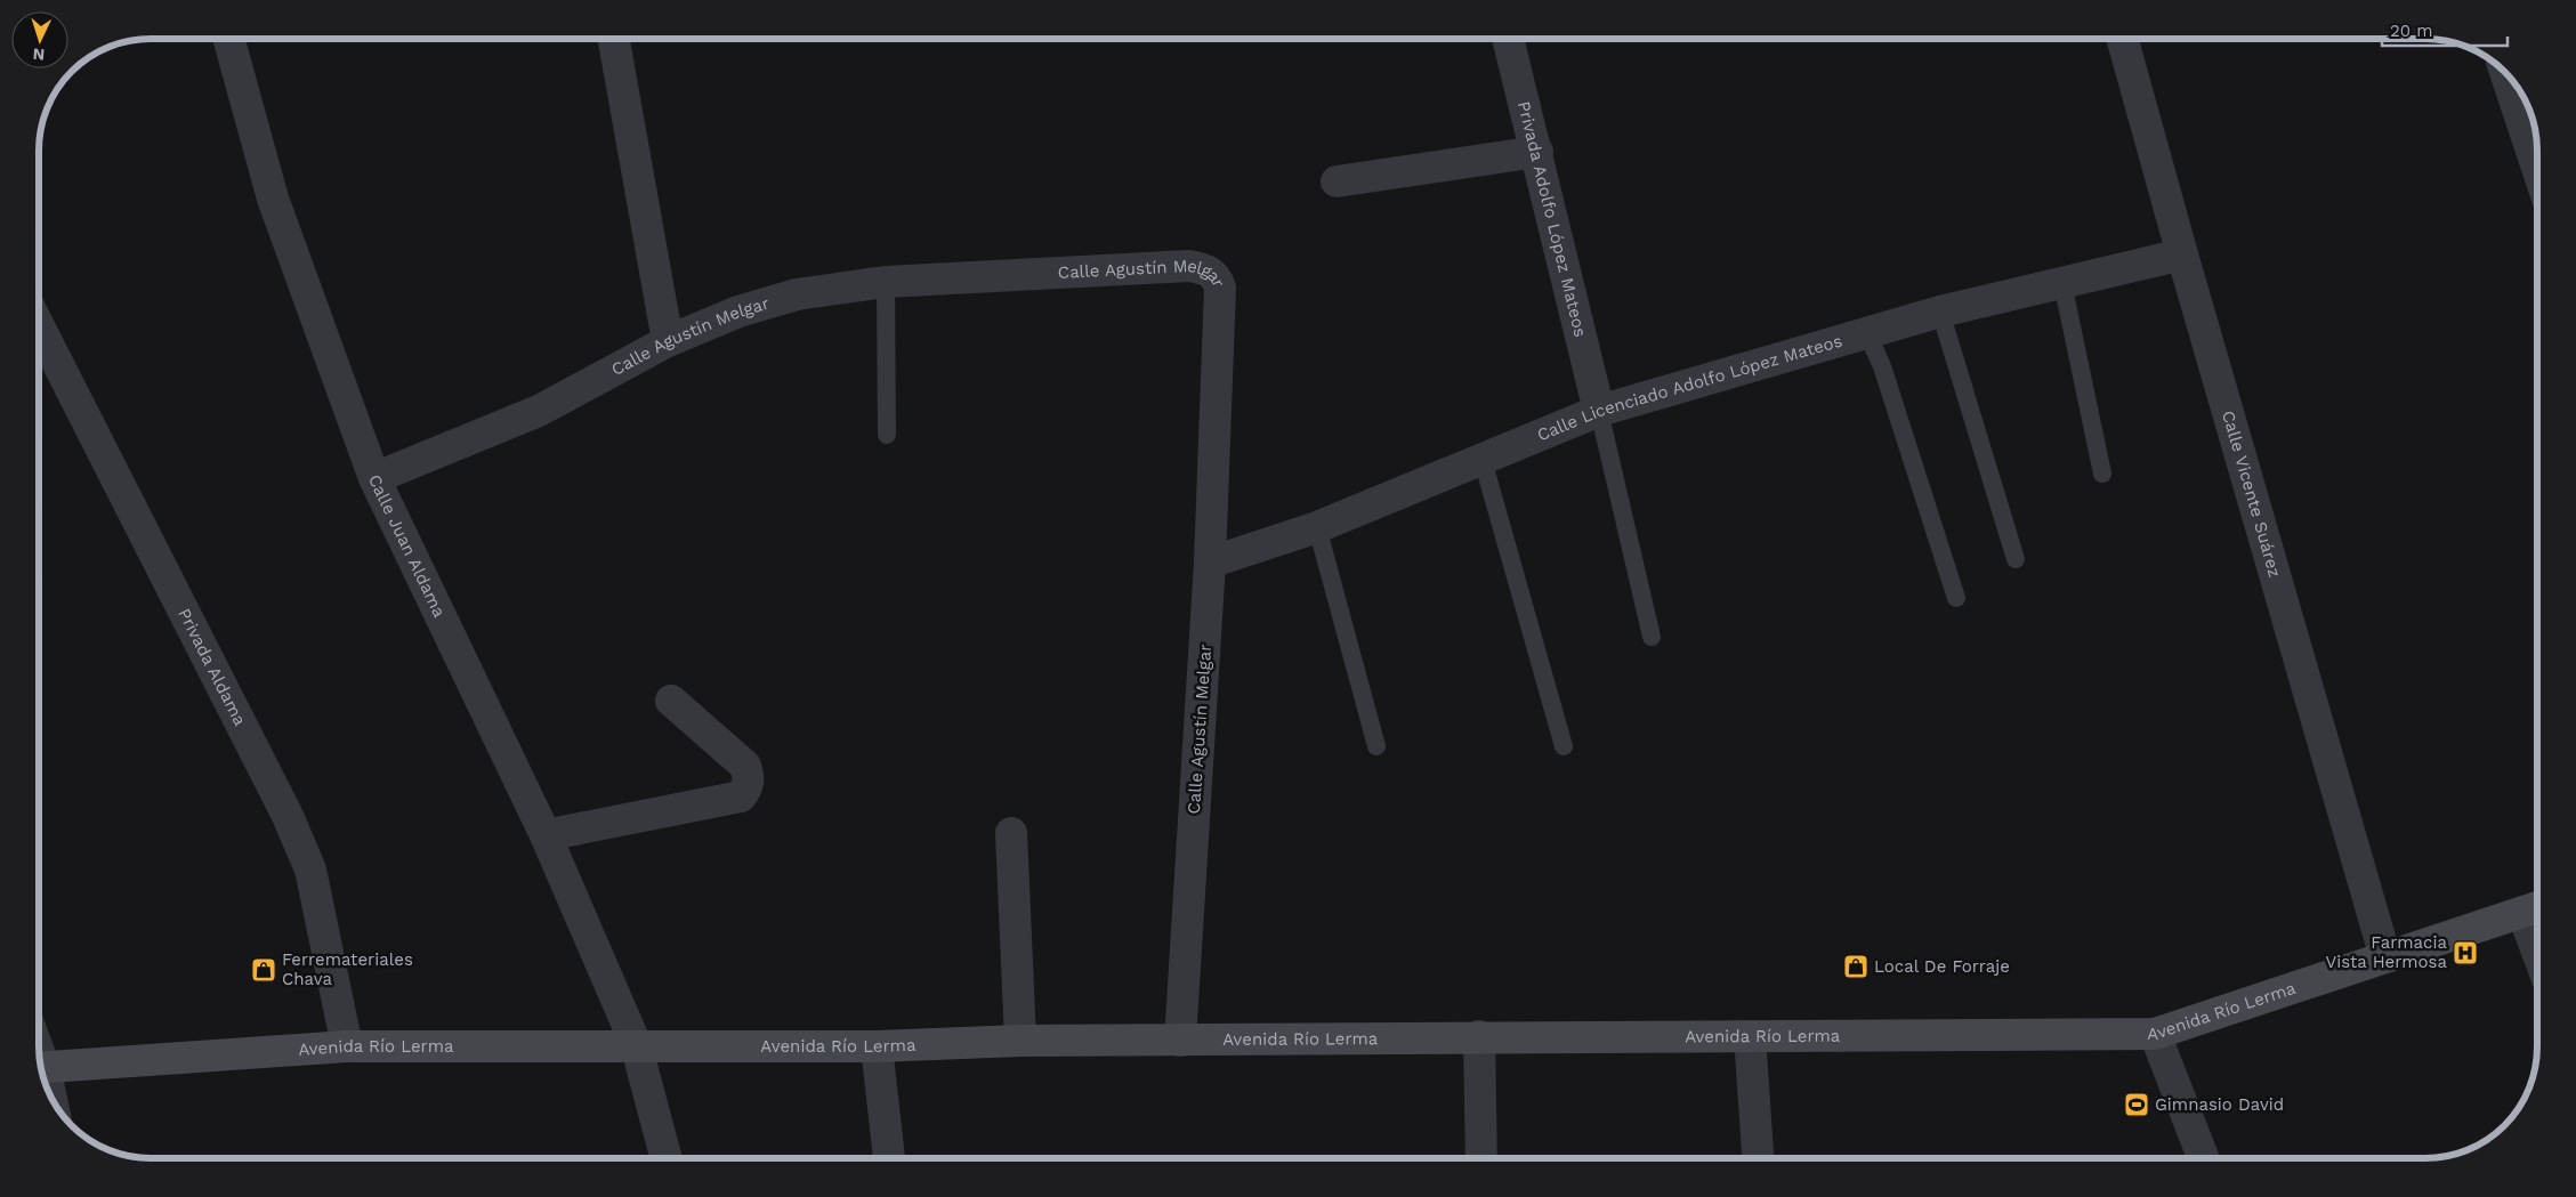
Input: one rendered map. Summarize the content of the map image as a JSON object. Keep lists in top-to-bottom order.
{
  "streets": {
    "main road": ["Avenida Río Lerma"],
    "street": [
      "Privada Adolfo López Mateos",
      "Calle Agustín Melgar",
      "Calle Licenciado Adolfo López Mateos",
      "Calle Vicente Suárez",
      "Calle Juan Aldama",
      "Privada Aldama"
    ]
  },
  "crossings": [
    ["Privada Adolfo López Mateos", "Calle Licenciado Adolfo López Mateos"],
    ["Calle Agustín Melgar", "Calle Licenciado Adolfo López Mateos"],
    ["Calle Agustín Melgar", "Calle Juan Aldama"],
    ["Calle Agustín Melgar", "Avenida Río Lerma"],
    ["Calle Licenciado Adolfo López Mateos", "Calle Vicente Suárez"],
    ["Calle Vicente Suárez", "Avenida Río Lerma"],
    ["Calle Juan Aldama", "Avenida Río Lerma"],
    ["Privada Aldama", "Avenida Río Lerma"]
  ],
  "places": {
    "hospital": ["Farmacia Vista Hermosa"],
    "shop": ["Local De Forraje", "Ferremateriales Chava"],
    "sports": ["Gimnasio David"]
  },
  "scale_bar": "20 m",
  "north": "bottom"
}
